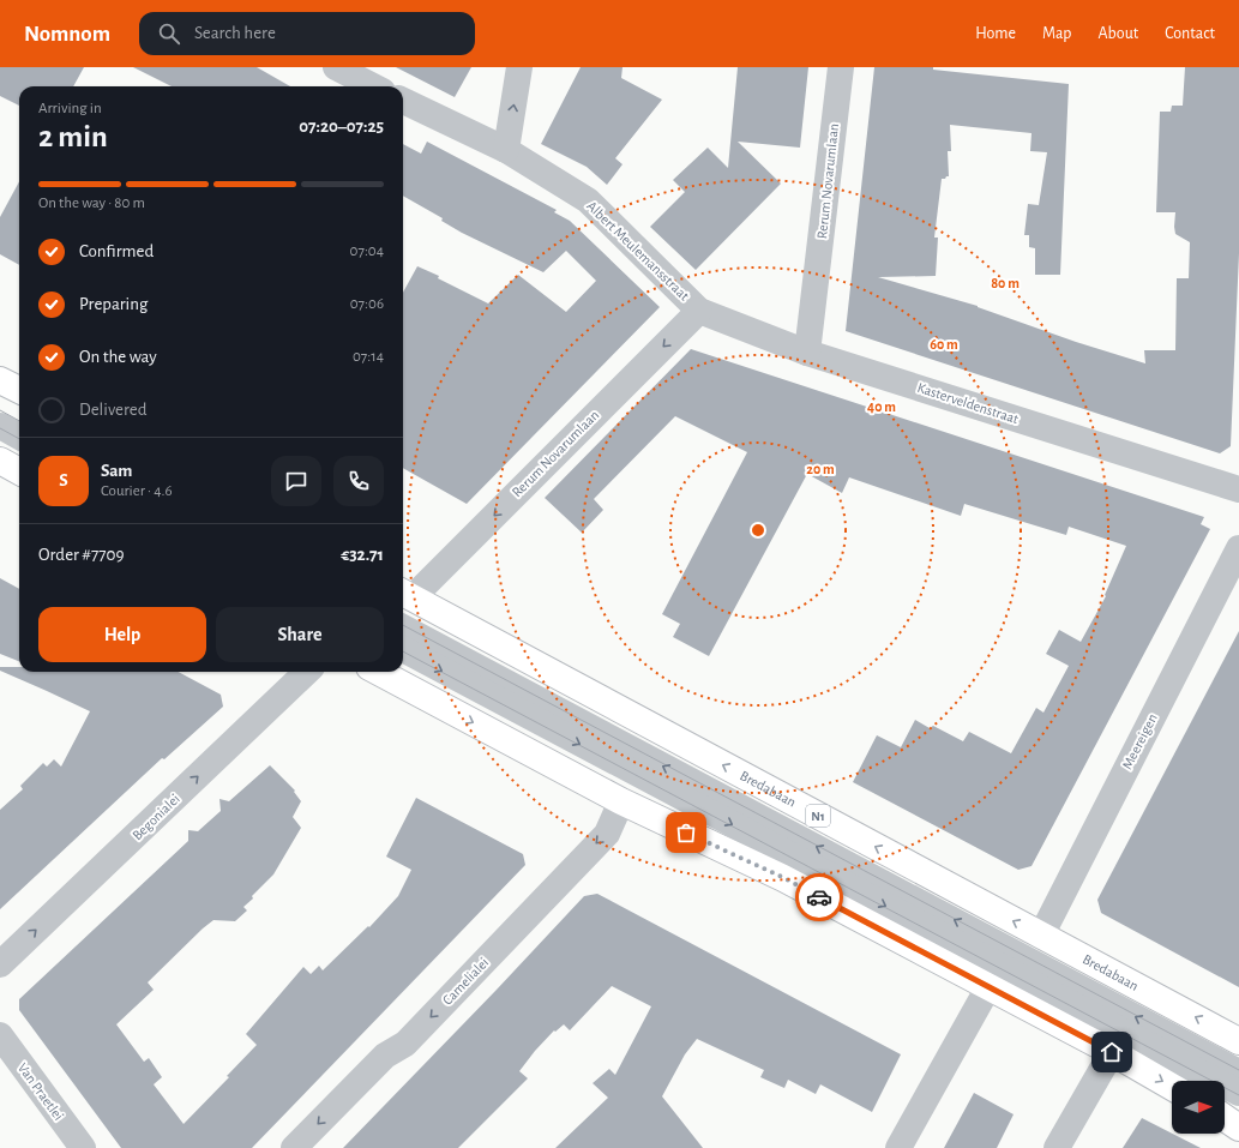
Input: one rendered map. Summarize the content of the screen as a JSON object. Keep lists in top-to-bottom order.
{
  "streets": {
    "main road": ["Bredabaan", "N1"],
    "street": [
      "Rerum Novarumlaan",
      "Albert Meulemansstraat",
      "Kasterveldenstraat",
      "Meereigen",
      "Begonialei",
      "Camelialei",
      "Van Praetlei"
    ]
  },
  "crossings": [
    ["Rerum Novarumlaan", "Albert Meulemansstraat"],
    ["Rerum Novarumlaan", "Kasterveldenstraat"],
    ["Rerum Novarumlaan", "Bredabaan"],
    ["Albert Meulemansstraat", "Kasterveldenstraat"],
    ["Meereigen", "Bredabaan"]
  ],
  "one_way": ["Rerum Novarumlaan", "Begonialei", "Camelialei"],
  "north": "right",
  "page": {
    "header": "Nomnom",
    "search": "Search here",
    "nav": [
      "Home",
      "Map",
      "About",
      "Contact"
    ],
    "heading": ["2 min", "Arriving in", "07:20–07:25"],
    "panel": [
      "Sam",
      "Courier · 4.6",
      "Order #7709",
      "€32.71"
    ],
    "bar": "On the way · 80 m",
    "list": [
      ["Confirmed", "07:04"],
      ["Preparing", "07:06"],
      ["On the way", "07:14"],
      "Delivered"
    ],
    "round": "S",
    "buttons": ["Help", "Share"]
  },
  "rings": [
    "80 m",
    "60 m",
    "40 m",
    "20 m"
  ]
}
